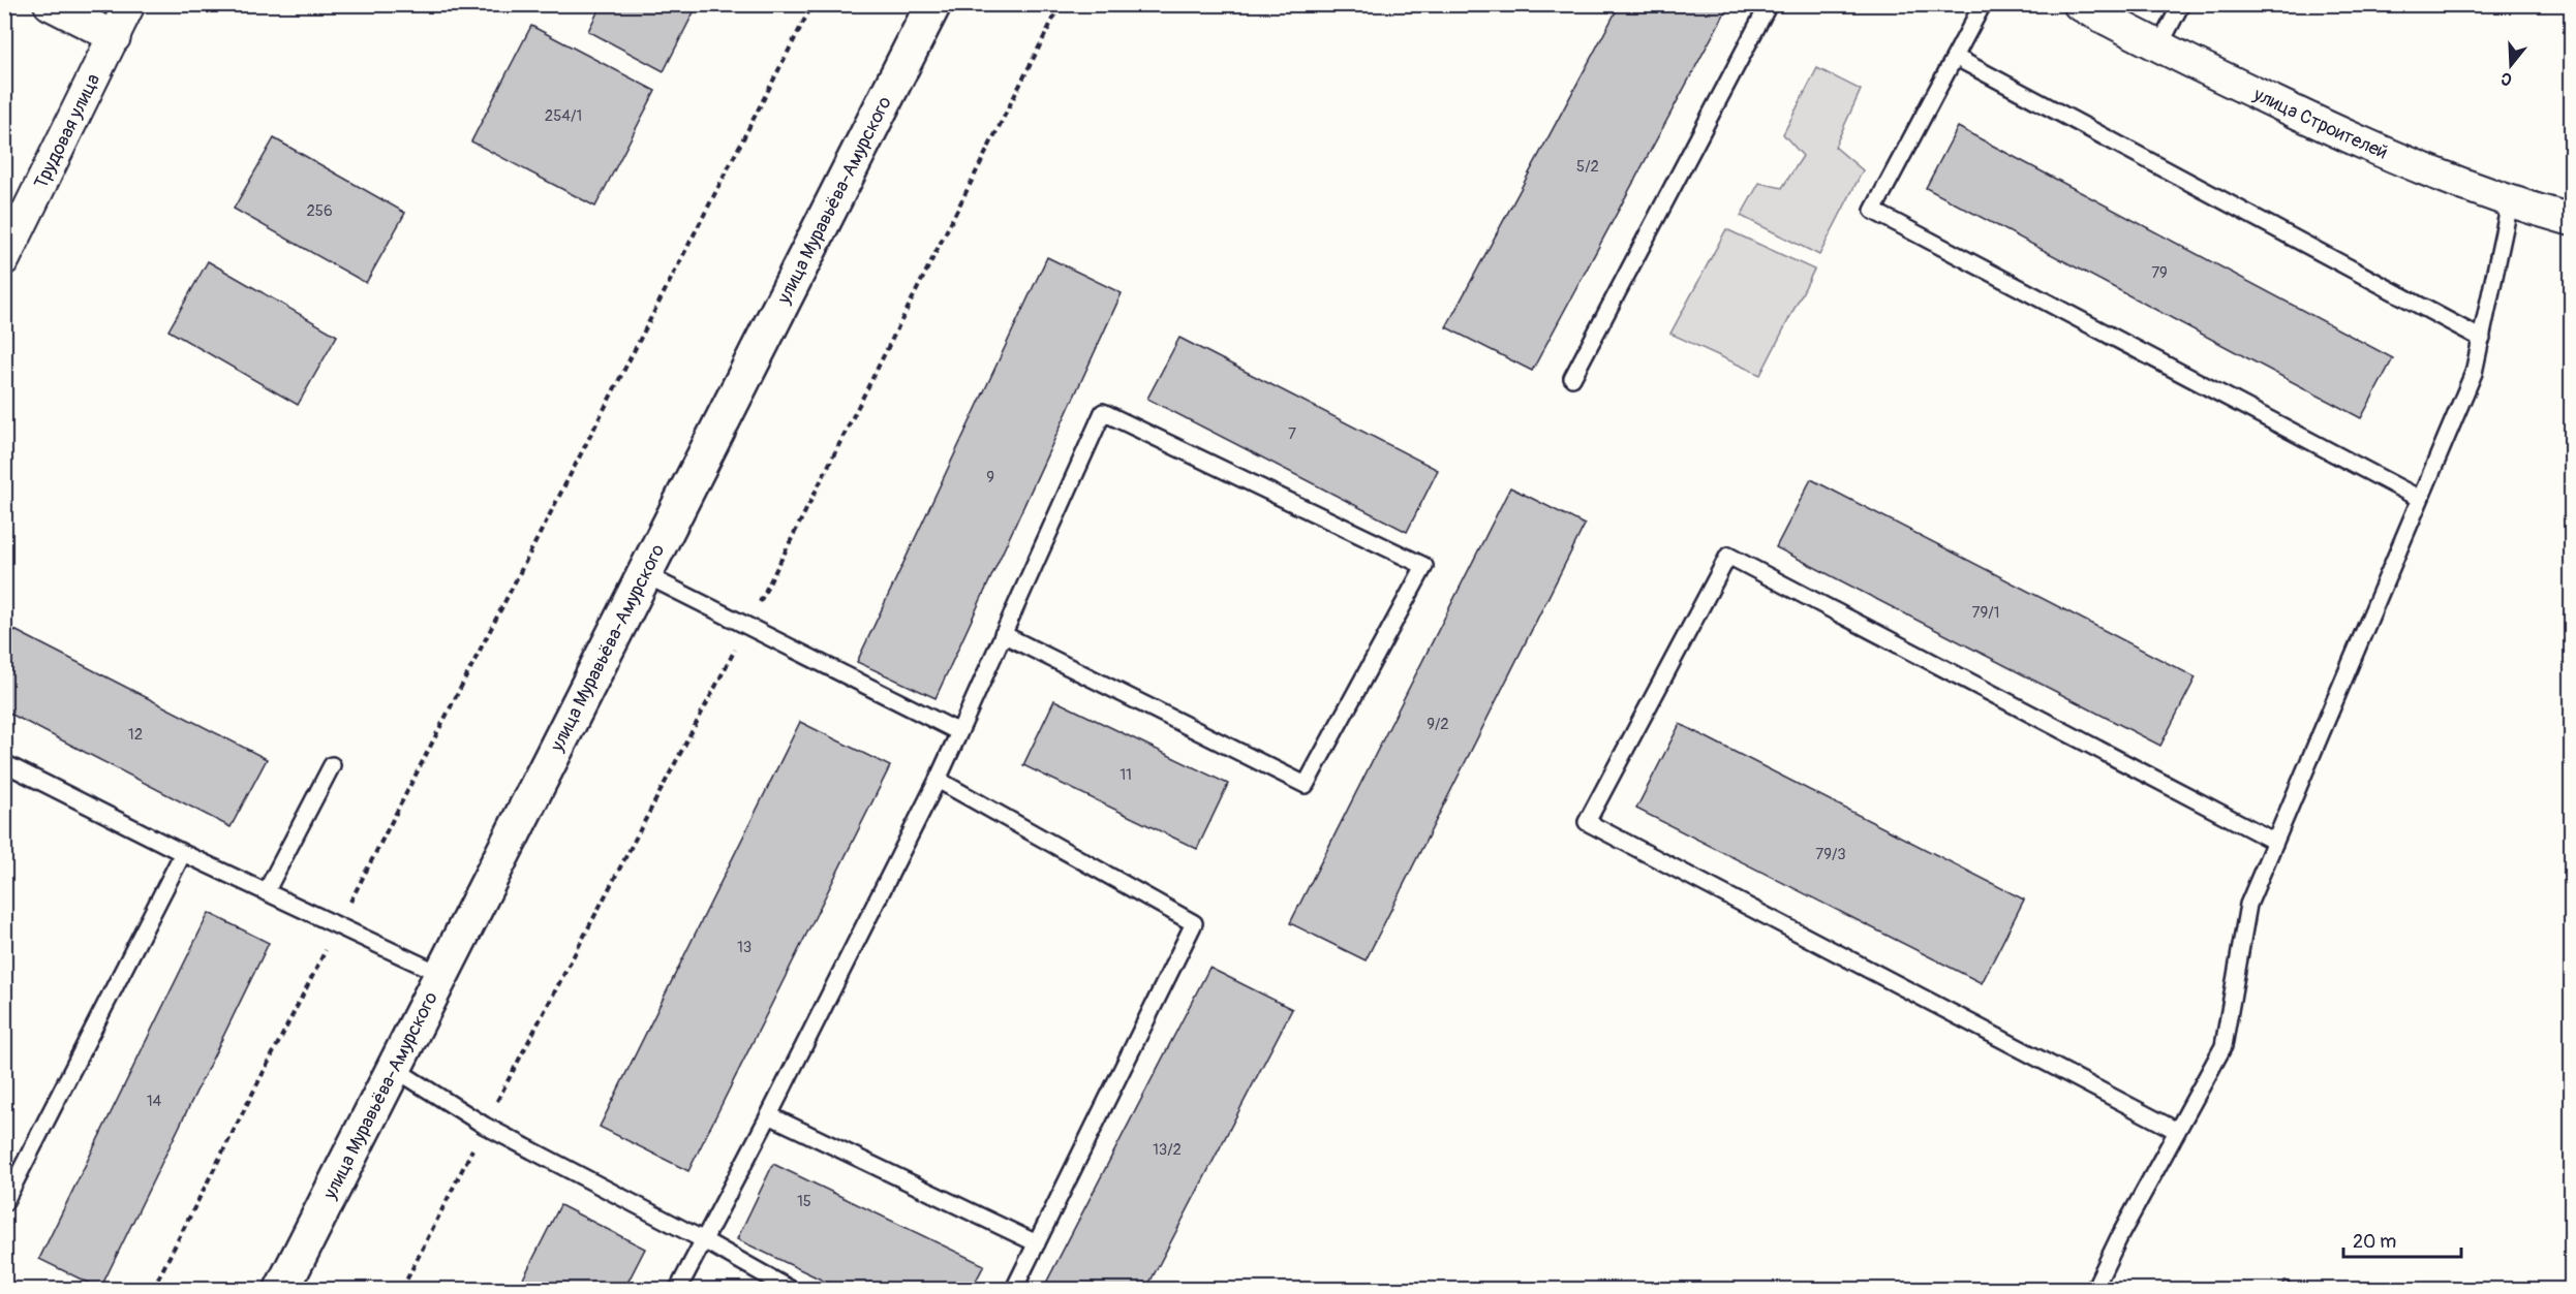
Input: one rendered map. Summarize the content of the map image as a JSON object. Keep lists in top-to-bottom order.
{
  "streets": {
    "street": ["улица Строителей", "Трудовая улица", "улица Муравьёва-Амурского"]
  },
  "house_numbers": [
    "254/1",
    "5/2",
    "256",
    "79",
    "7",
    "9",
    "79/1",
    "9/2",
    "12",
    "11",
    "79/3",
    "13",
    "14",
    "13/2",
    "15"
  ],
  "scale_bar": "20 m",
  "north": "bottom"
}
